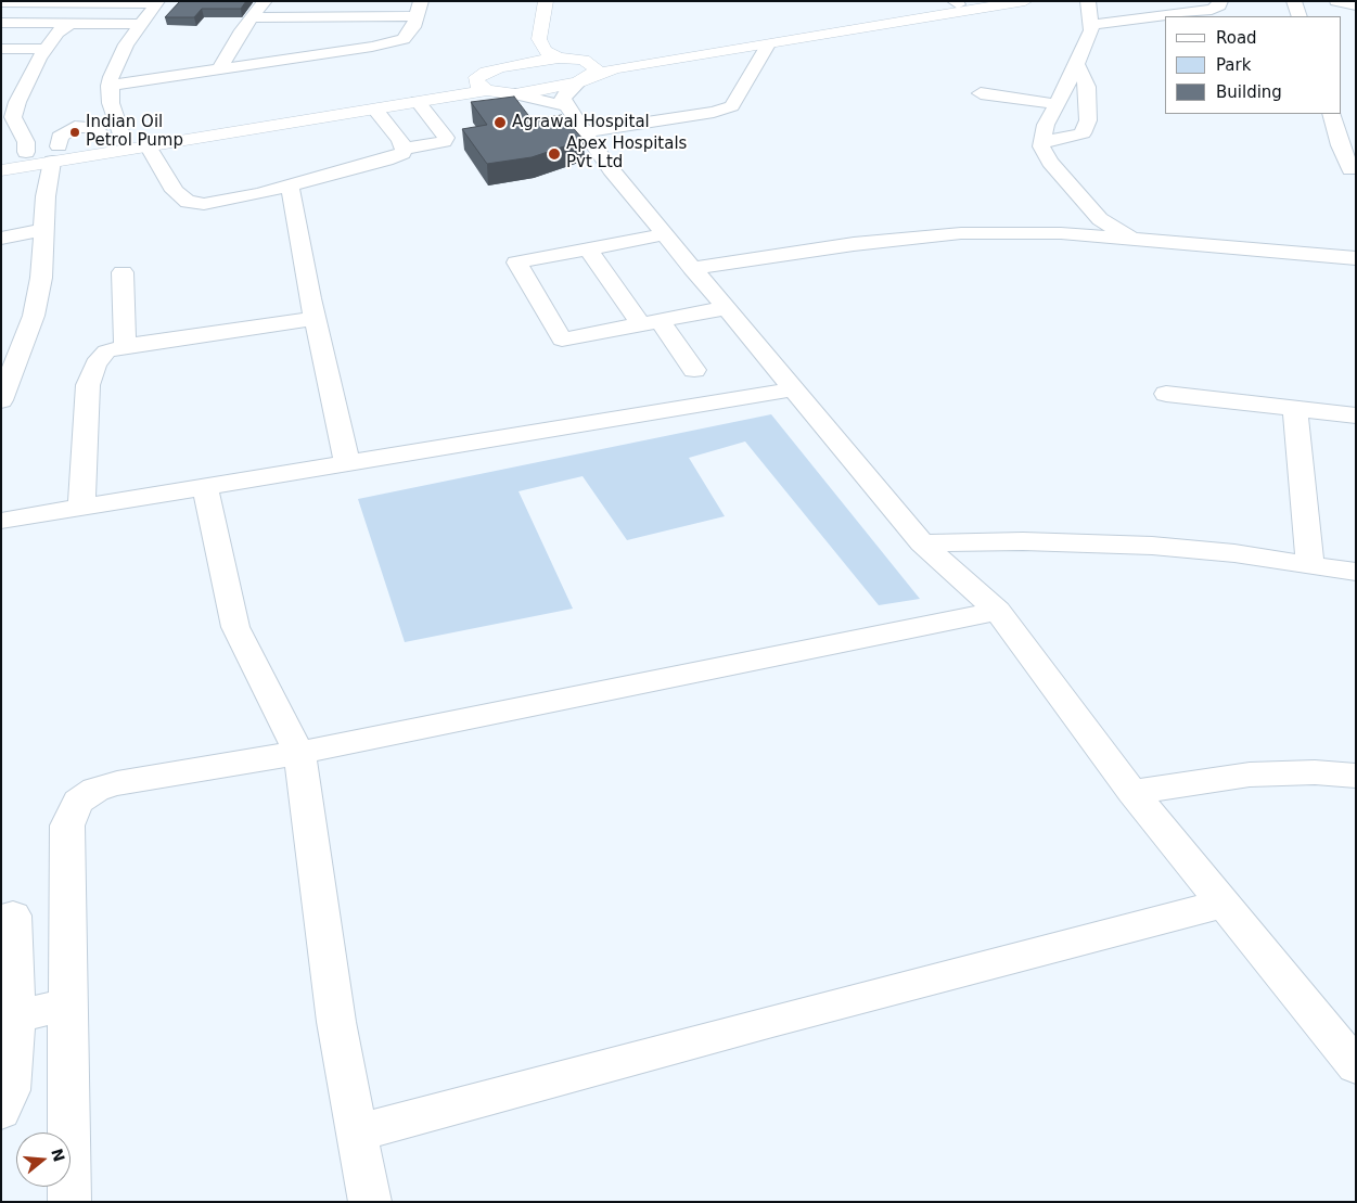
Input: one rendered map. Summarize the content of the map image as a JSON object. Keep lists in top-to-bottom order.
{
  "places": ["Agrawal Hospital", "Indian Oil Petrol Pump", "Apex Hospitals Pvt Ltd"],
  "legend": ["Road", "Park", "Building"],
  "north": "right"
}
